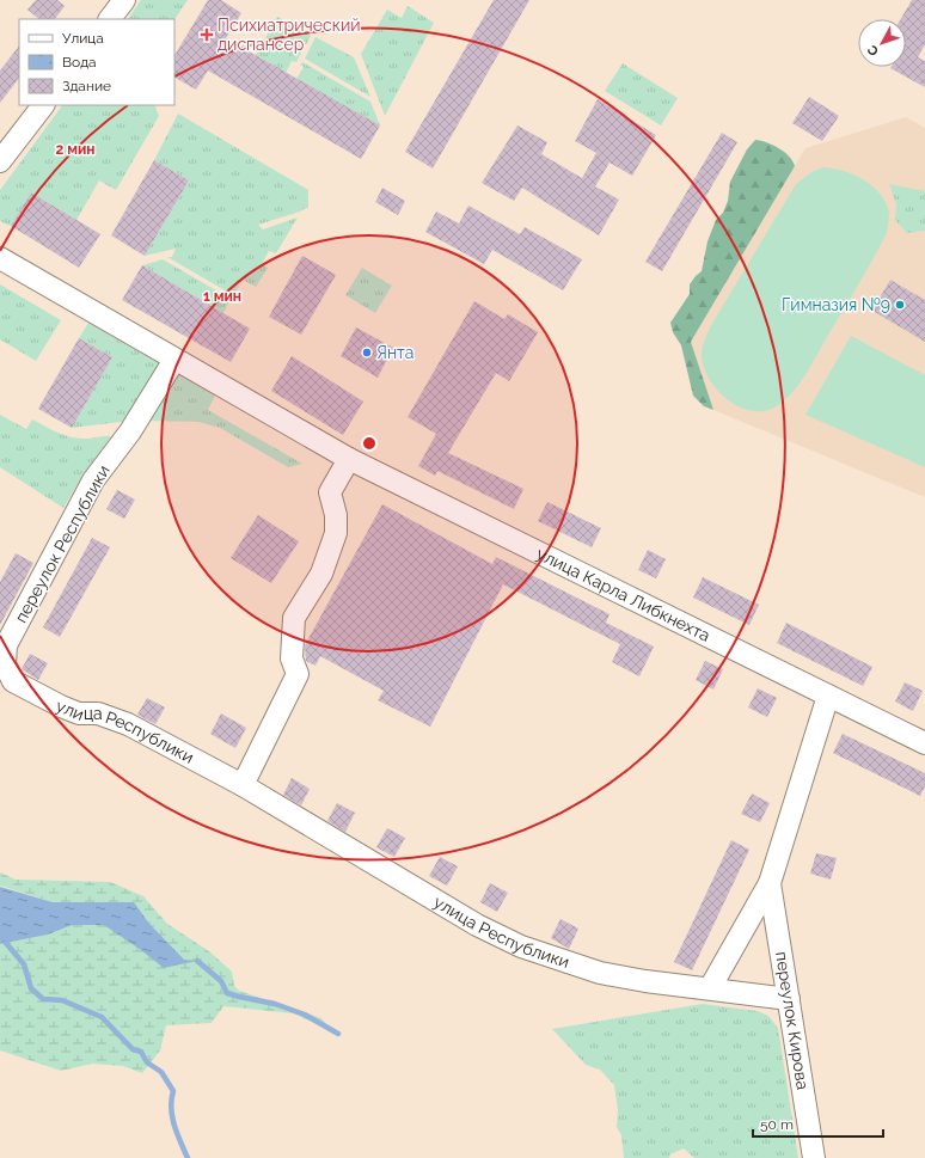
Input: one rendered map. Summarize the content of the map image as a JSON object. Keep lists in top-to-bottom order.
{
  "streets": {
    "street": [
      "переулок Республики",
      "улица Карла Либкнехта",
      "улица Республики",
      "переулок Кирова"
    ]
  },
  "crossings": [
    ["переулок Республики", "улица Карла Либкнехта"],
    ["переулок Республики", "улица Республики"],
    ["улица Карла Либкнехта", "переулок Кирова"],
    ["улица Республики", "переулок Кирова"]
  ],
  "places": {
    "health": ["Психиатрический диспансер"],
    "other": ["Гимназия №9", "Янта"]
  },
  "legend": ["Улица", "Вода", "Здание"],
  "scale_bar": "50 m",
  "north": "bottom left",
  "rings": ["2 мин", "1 мин"]
}
